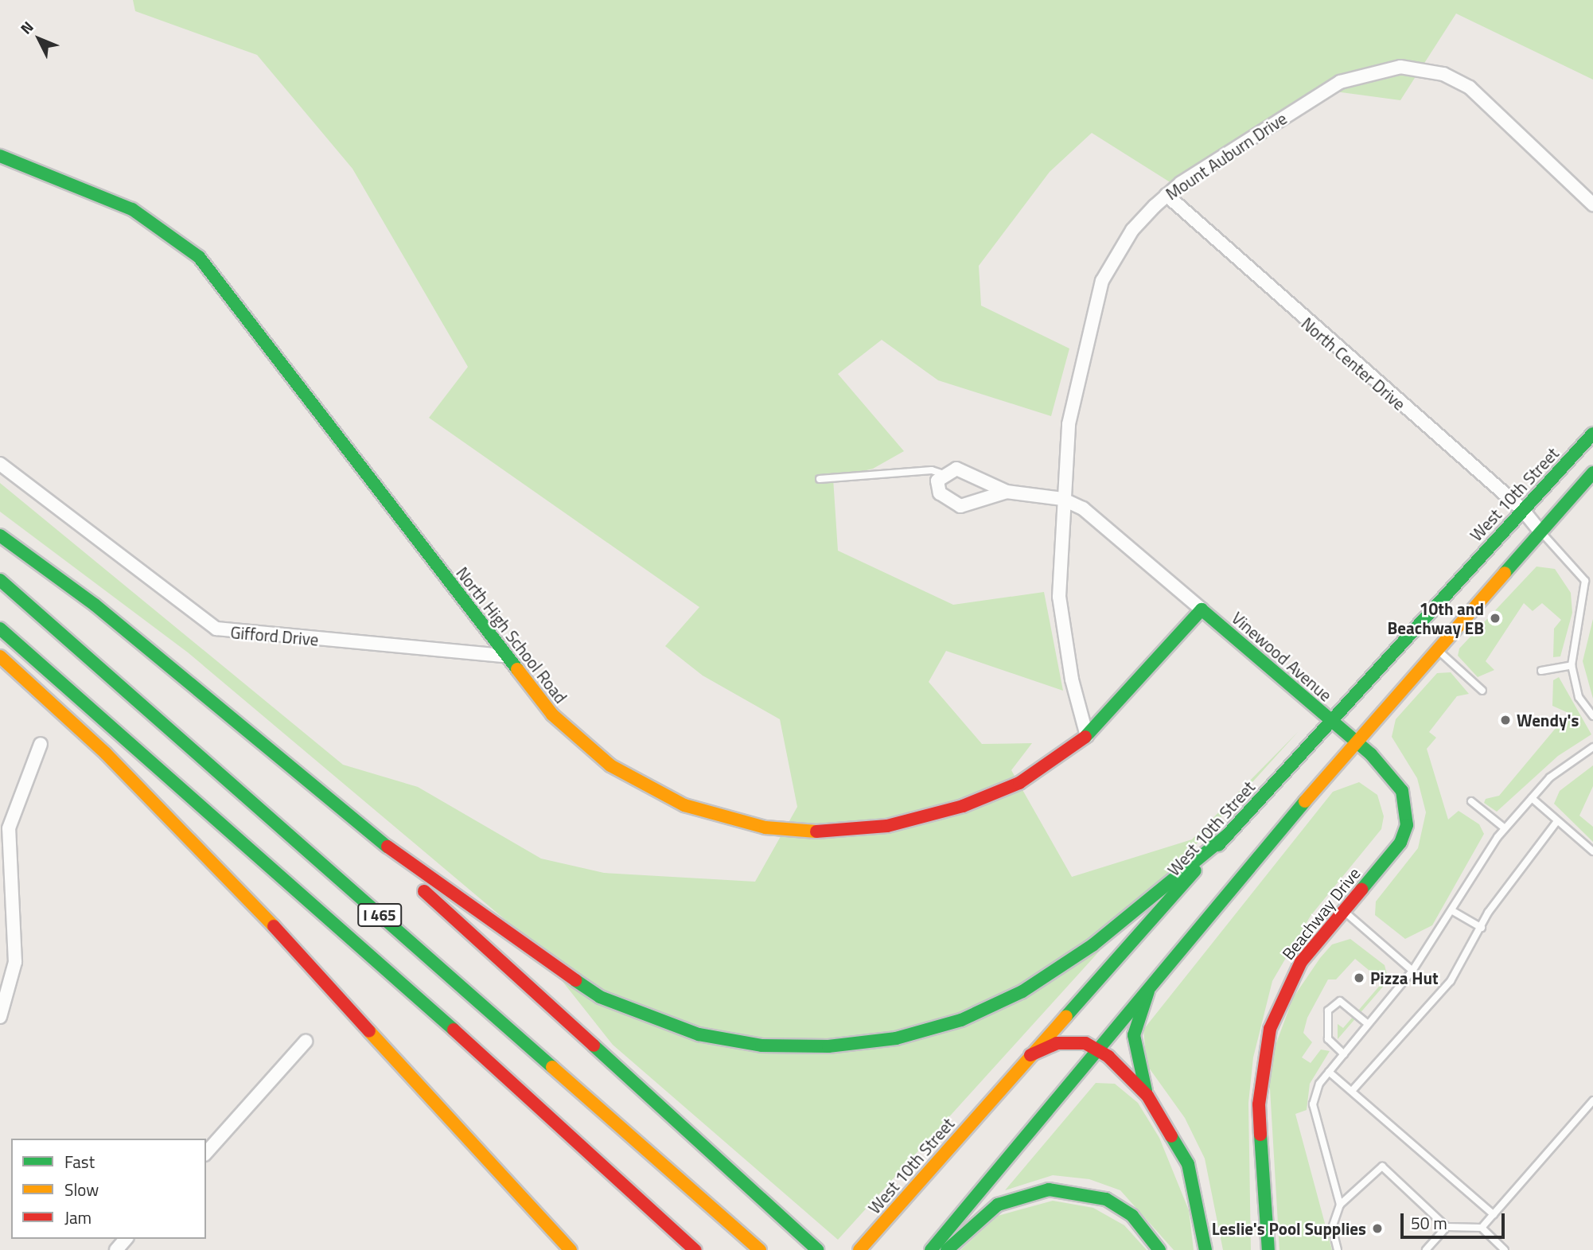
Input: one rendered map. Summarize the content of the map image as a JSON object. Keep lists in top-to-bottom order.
{
  "streets": {
    "main road": [
      "West 10th Street",
      "North High School Road",
      "Vinewood Avenue",
      "Beachway Drive",
      "I 465"
    ],
    "street": ["Mount Auburn Drive", "North Center Drive", "Gifford Drive"]
  },
  "crossings": [
    ["Mount Auburn Drive", "North Center Drive"],
    ["Mount Auburn Drive", "North High School Road"],
    ["North Center Drive", "West 10th Street"],
    ["West 10th Street", "Vinewood Avenue"],
    ["North High School Road", "Gifford Drive"],
    ["North High School Road", "Vinewood Avenue"],
    ["Vinewood Avenue", "Beachway Drive"]
  ],
  "places": [
    "10th and Beachway EB",
    "Wendy's",
    "Pizza Hut",
    "Leslie's Pool Supplies"
  ],
  "legend": ["Fast", "Slow", "Jam"],
  "scale_bar": "50 m",
  "north": "top left"
}
